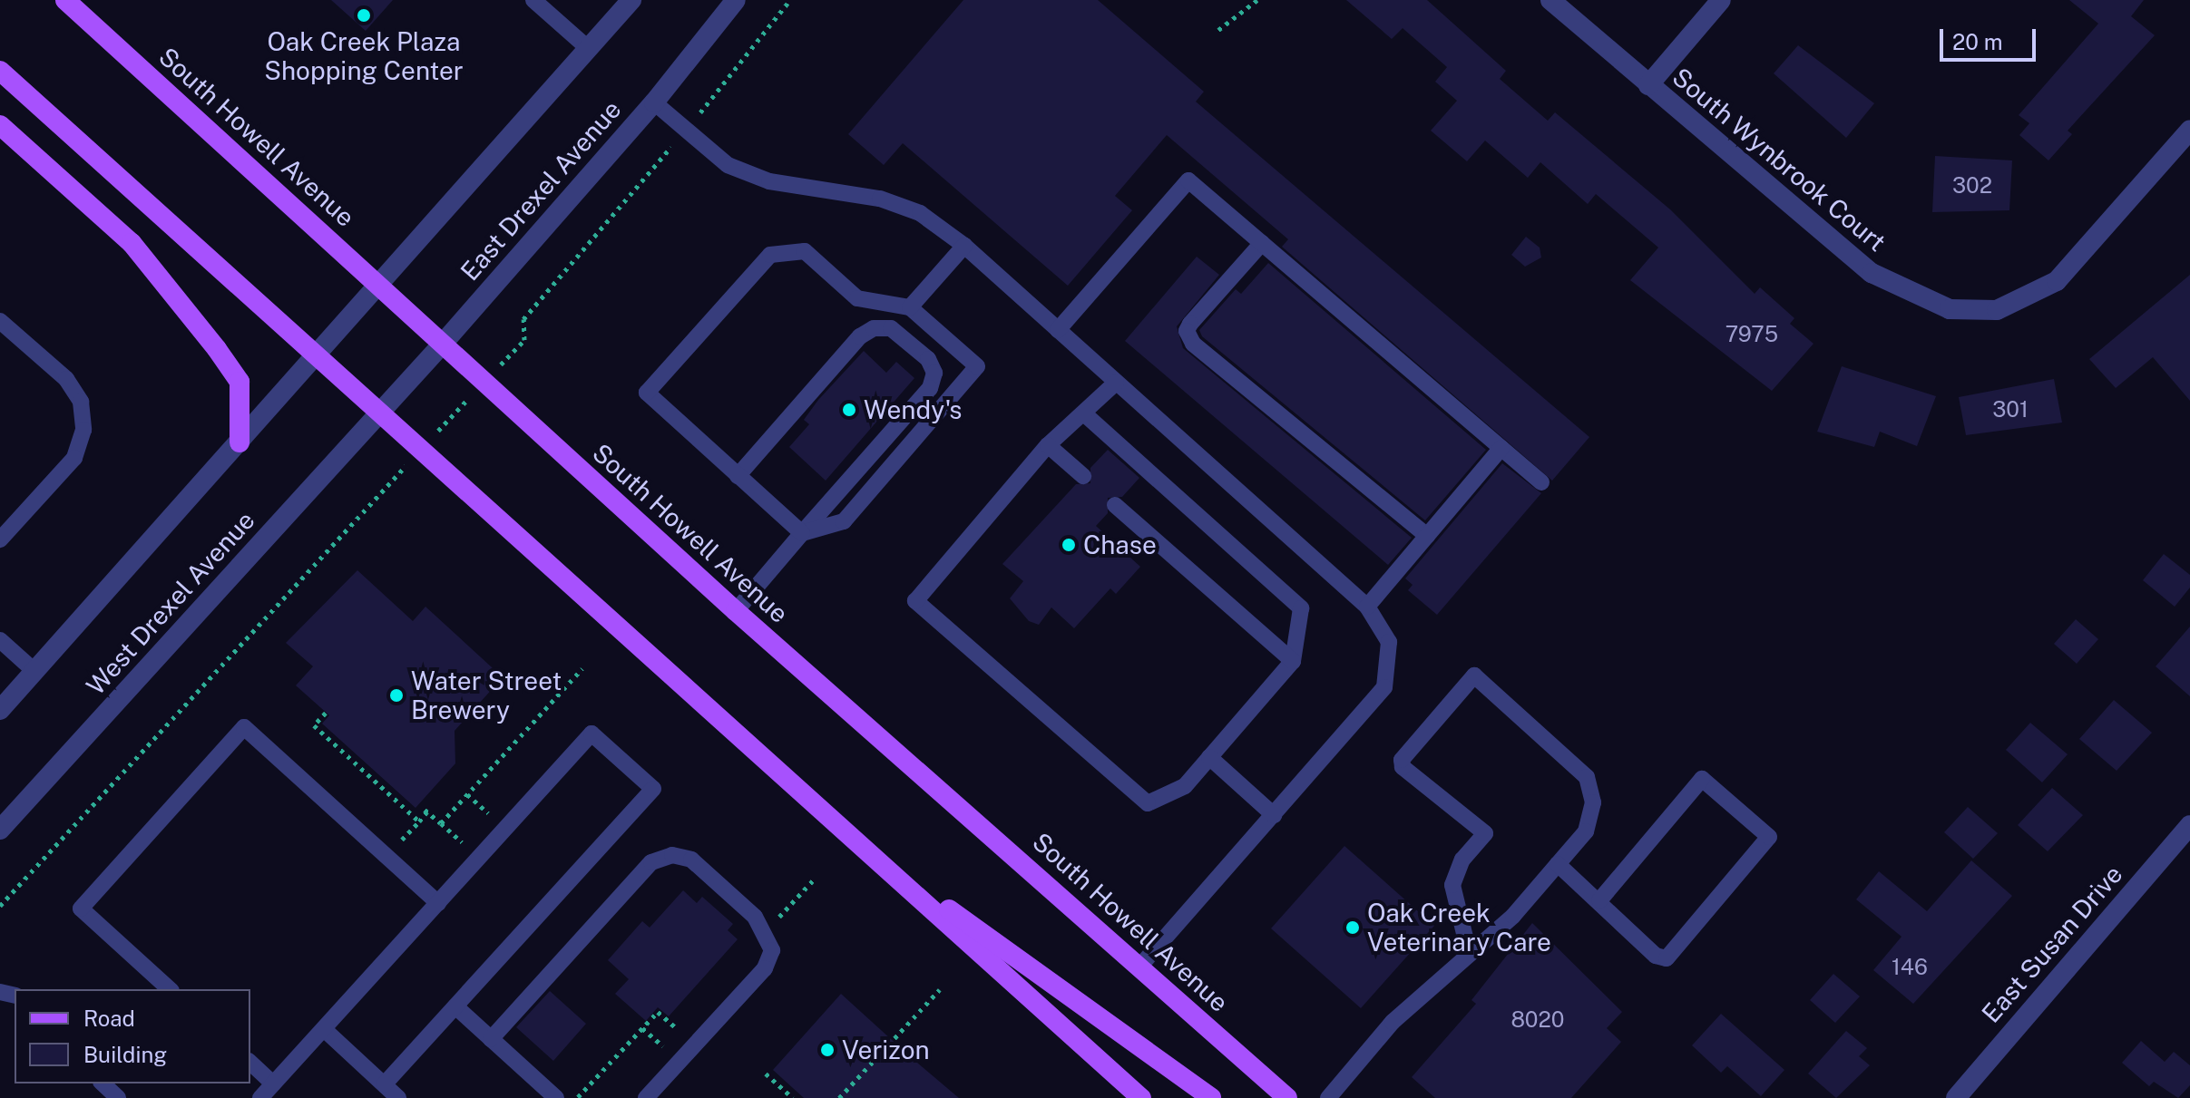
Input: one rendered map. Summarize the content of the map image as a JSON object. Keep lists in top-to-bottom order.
{
  "streets": {
    "main road": ["South Howell Avenue"],
    "street": [
      "South Wynbrook Court",
      "East Drexel Avenue",
      "West Drexel Avenue",
      "East Susan Drive"
    ]
  },
  "crossings": [
    ["South Howell Avenue", "East Drexel Avenue"],
    ["East Drexel Avenue", "West Drexel Avenue"]
  ],
  "places": [
    "Oak Creek Plaza Shopping Center",
    "Wendy's",
    "Chase",
    "Water Street Brewery",
    "Oak Creek Veterinary Care",
    "Verizon"
  ],
  "house_numbers": [
    "302",
    "7975",
    "301",
    "146",
    "8020"
  ],
  "legend": ["Road", "Building"],
  "scale_bar": "20 m"
}
